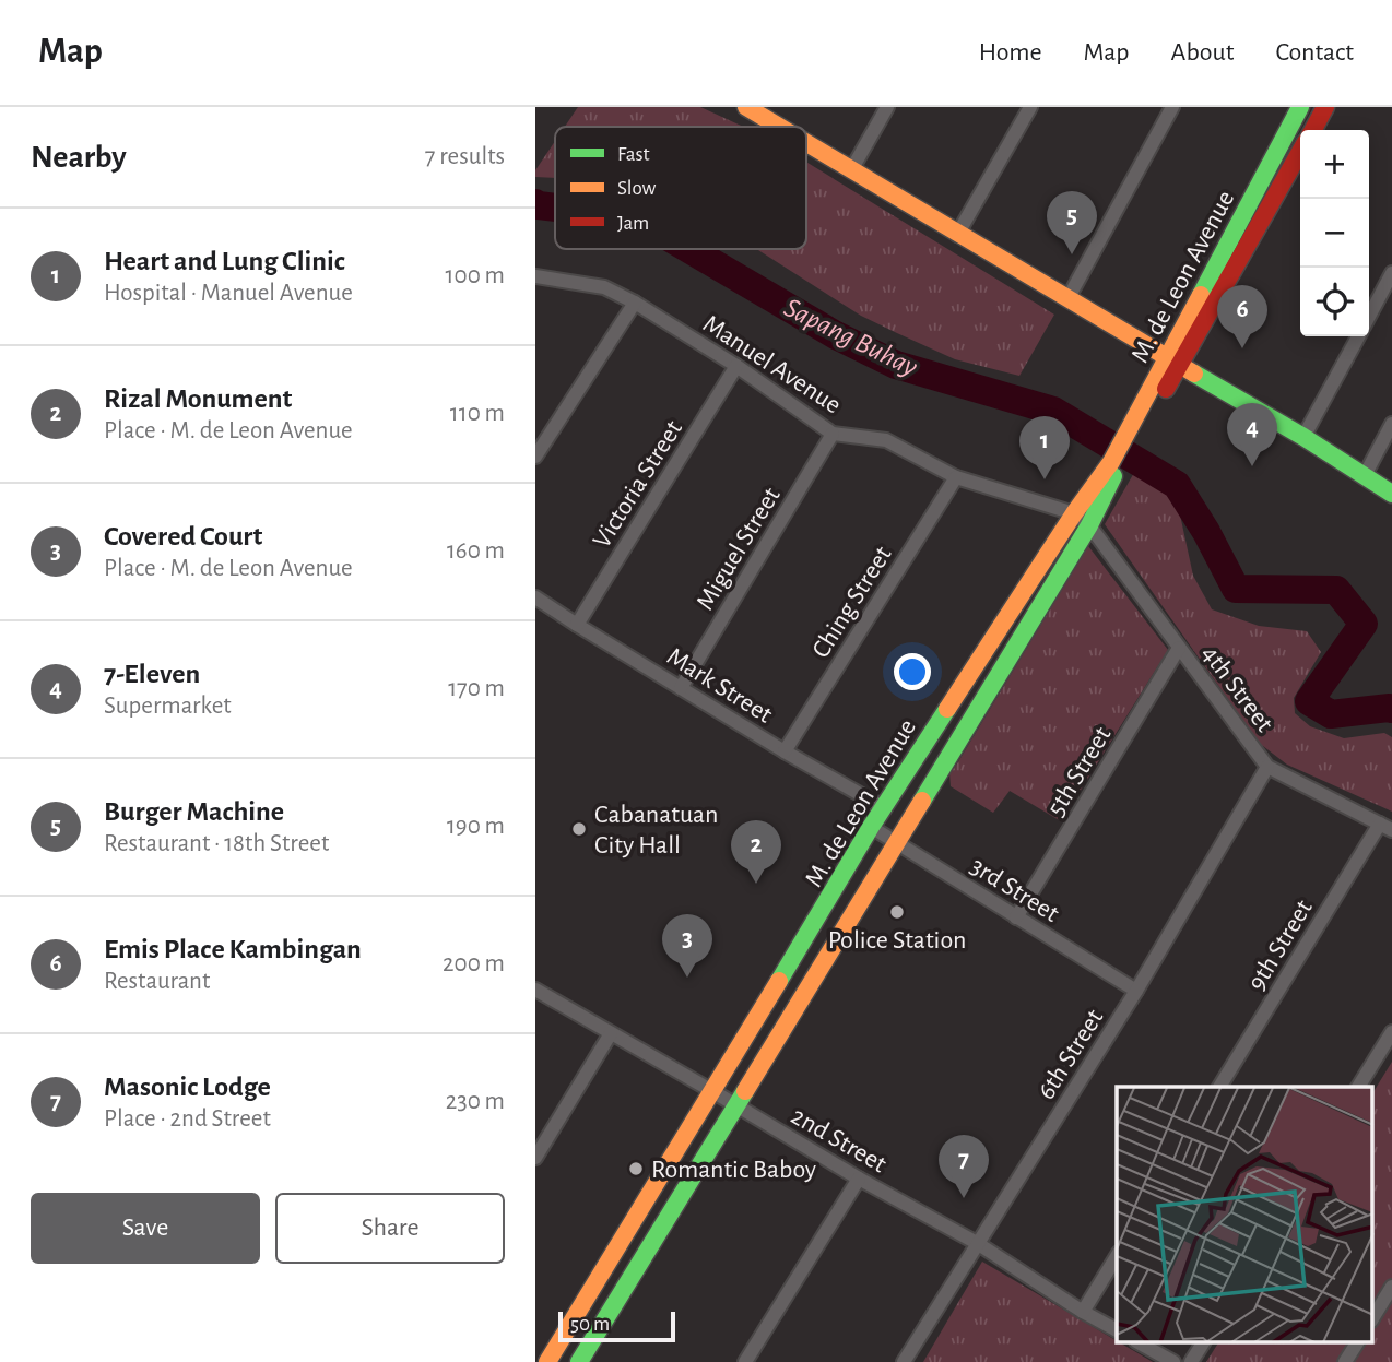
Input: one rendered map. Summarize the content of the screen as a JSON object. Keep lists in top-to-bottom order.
{
  "streets": {
    "main road": ["M. de Leon Avenue"],
    "street": [
      "Manuel Avenue",
      "Victoria Street",
      "Miguel Street",
      "Ching Street",
      "Mark Street",
      "4th Street",
      "5th Street",
      "3rd Street",
      "9th Street",
      "6th Street",
      "2nd Street"
    ]
  },
  "crossings": [
    ["M. de Leon Avenue", "Manuel Avenue"],
    ["M. de Leon Avenue", "Mark Street"],
    ["M. de Leon Avenue", "4th Street"],
    ["M. de Leon Avenue", "3rd Street"],
    ["M. de Leon Avenue", "2nd Street"],
    ["Manuel Avenue", "Victoria Street"],
    ["Manuel Avenue", "Miguel Street"],
    ["Manuel Avenue", "Ching Street"],
    ["Manuel Avenue", "4th Street"],
    ["Victoria Street", "Mark Street"],
    ["Miguel Street", "Mark Street"],
    ["Ching Street", "Mark Street"],
    ["4th Street", "5th Street"],
    ["4th Street", "9th Street"],
    ["4th Street", "6th Street"],
    ["5th Street", "3rd Street"],
    ["3rd Street", "6th Street"],
    ["6th Street", "2nd Street"]
  ],
  "water": ["Sapang Buhay"],
  "places": ["Cabanatuan City Hall", "Police Station", "Romantic Baboy"],
  "legend": ["Fast", "Slow", "Jam"],
  "scale_bar": "50 m",
  "page": {
    "header": "Map",
    "nav": [
      "Home",
      "Map",
      "About",
      "Contact"
    ],
    "heading": ["Nearby", "7 results"],
    "map_buttons": ["+", "−"],
    "pins": [
      "5",
      "6",
      "4",
      "1",
      "2",
      "3",
      "7"
    ],
    "list": [
      {
        "mark": "1",
        "name": "Heart and Lung Clinic",
        "note": "Hospital · Manuel Avenue",
        "value": "100 m"
      },
      {
        "mark": "2",
        "name": "Rizal Monument",
        "note": "Place · M. de Leon Avenue",
        "value": "110 m"
      },
      {
        "mark": "3",
        "name": "Covered Court",
        "note": "Place · M. de Leon Avenue",
        "value": "160 m"
      },
      {
        "mark": "4",
        "name": "7-Eleven",
        "note": "Supermarket",
        "value": "170 m"
      },
      {
        "mark": "5",
        "name": "Burger Machine",
        "note": "Restaurant · 18th Street",
        "value": "190 m"
      },
      {
        "mark": "6",
        "name": "Emis Place Kambingan",
        "note": "Restaurant",
        "value": "200 m"
      },
      {
        "mark": "7",
        "name": "Masonic Lodge",
        "note": "Place · 2nd Street",
        "value": "230 m"
      }
    ],
    "buttons": ["Save", "Share"],
    "scale": "50 m"
  }
}
